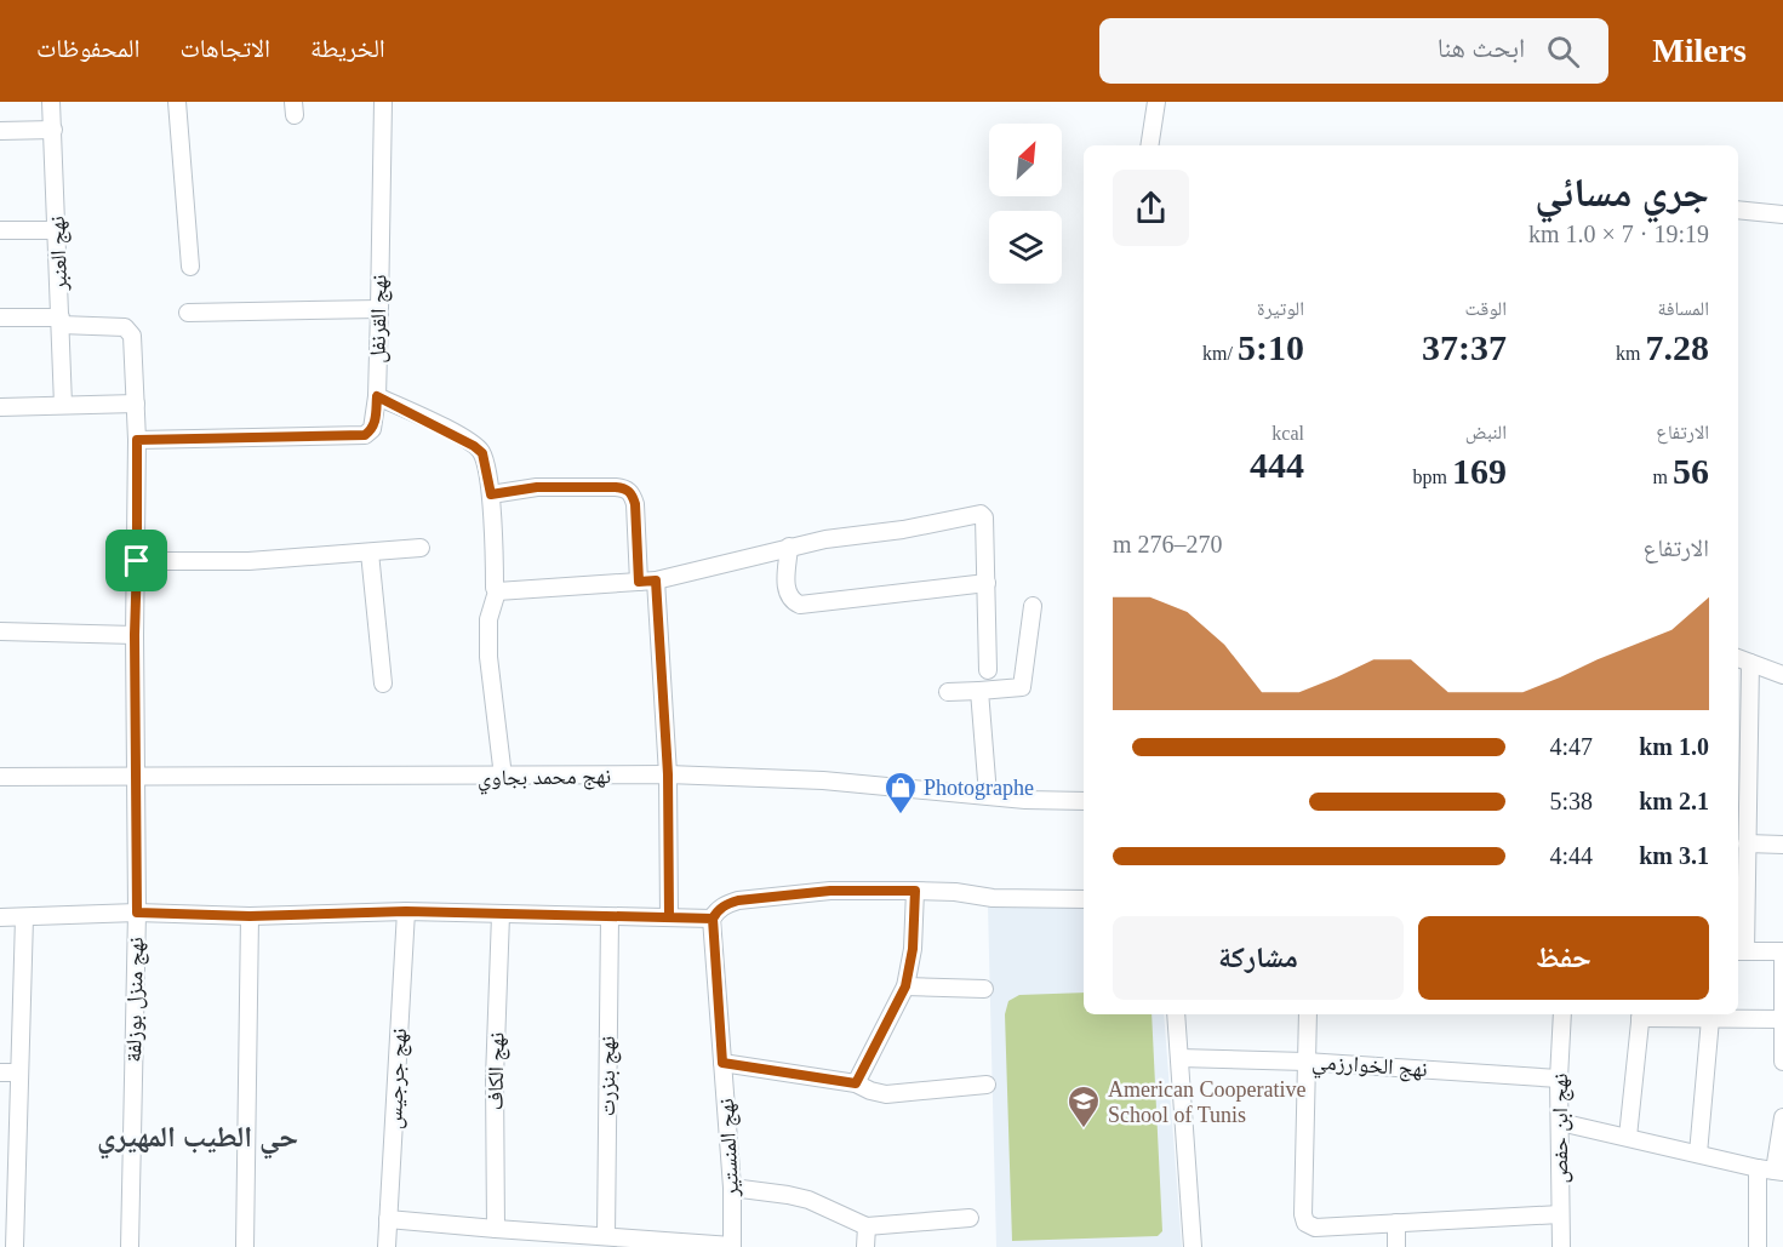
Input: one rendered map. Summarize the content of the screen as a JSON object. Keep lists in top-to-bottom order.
{
  "streets": {
    "street": [
      "نهج العنبر",
      "نهج القرنفل",
      "نهج محمد بجاوي",
      "نهج منزل بوزلفة",
      "نهج الخوارزمي",
      "نهج الكاف",
      "نهج بنزرت",
      "نهج جرجيس",
      "نهج ابن حفص",
      "نهج المنستير"
    ]
  },
  "crossings": [
    ["نهج العنبر", "نهج منزل بوزلفة"],
    ["نهج القرنفل", "نهج منزل بوزلفة"],
    ["نهج محمد بجاوي", "نهج منزل بوزلفة"],
    ["نهج الخوارزمي", "نهج ابن حفص"]
  ],
  "districts": ["حي الطيب المهيري"],
  "places": {
    "shop": ["Photographe"],
    "school or university": ["American Cooperative School of Tunis"]
  },
  "north": "top right",
  "page": {
    "header": "Milers",
    "search": "ابحث هنا",
    "nav": ["الخريطة", "الاتجاهات", "المحفوظات"],
    "heading": ["جري مسائي", "19:19 · 7 × 1.0 km"],
    "stats": [
      ["المسافة", "7.28 km"],
      ["الوقت", "37:37"],
      ["الوتيرة", "5:10 /km"],
      ["الارتفاع", "56 m"],
      ["النبض", "169 bpm"],
      ["kcal", "444"]
    ],
    "chart": ["الارتفاع", "270–276 m"],
    "list": [
      {
        "name": "1.0 km",
        "note": "4:47"
      },
      {
        "name": "2.1 km",
        "note": "5:38"
      },
      {
        "name": "3.1 km",
        "note": "4:44"
      }
    ],
    "buttons": ["حفظ", "مشاركة"]
  }
}
